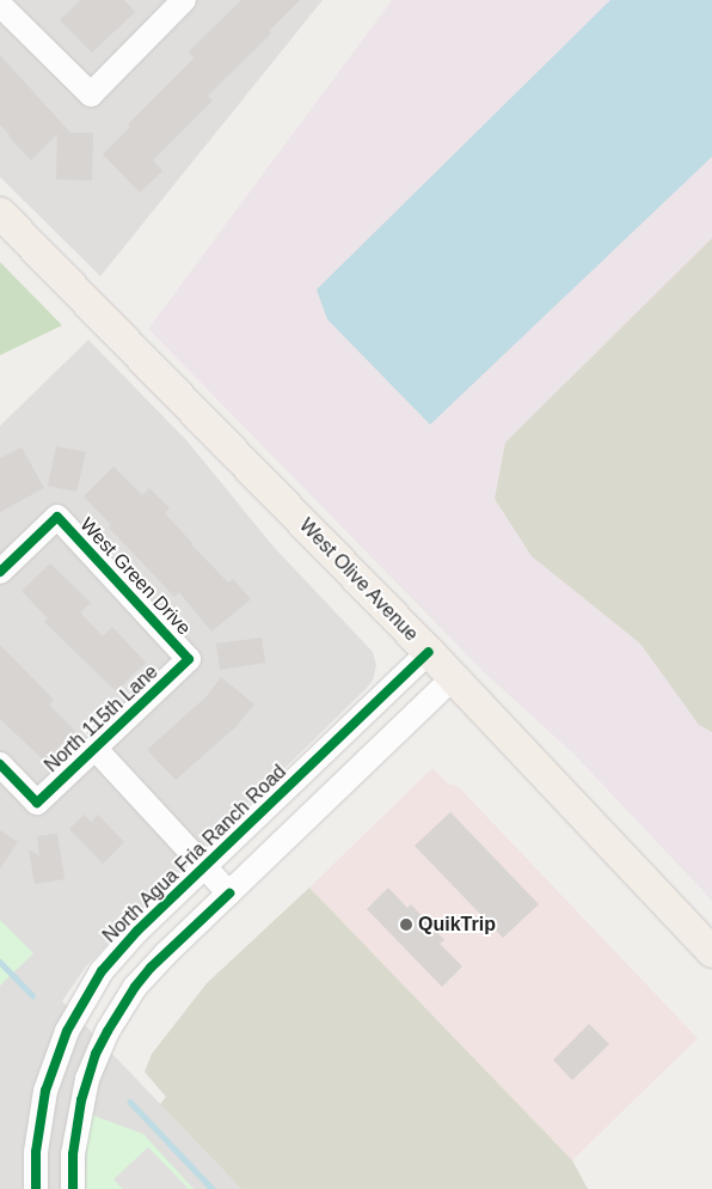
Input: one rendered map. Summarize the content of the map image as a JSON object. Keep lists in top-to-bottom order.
{
  "streets": {
    "main road": ["West Olive Avenue"],
    "street": ["West Green Drive", "North 115th Lane", "North Agua Fria Ranch Road"]
  },
  "crossings": [
    ["West Green Drive", "North 115th Lane"],
    ["West Olive Avenue", "North Agua Fria Ranch Road"]
  ],
  "places": ["QuikTrip"]
}
